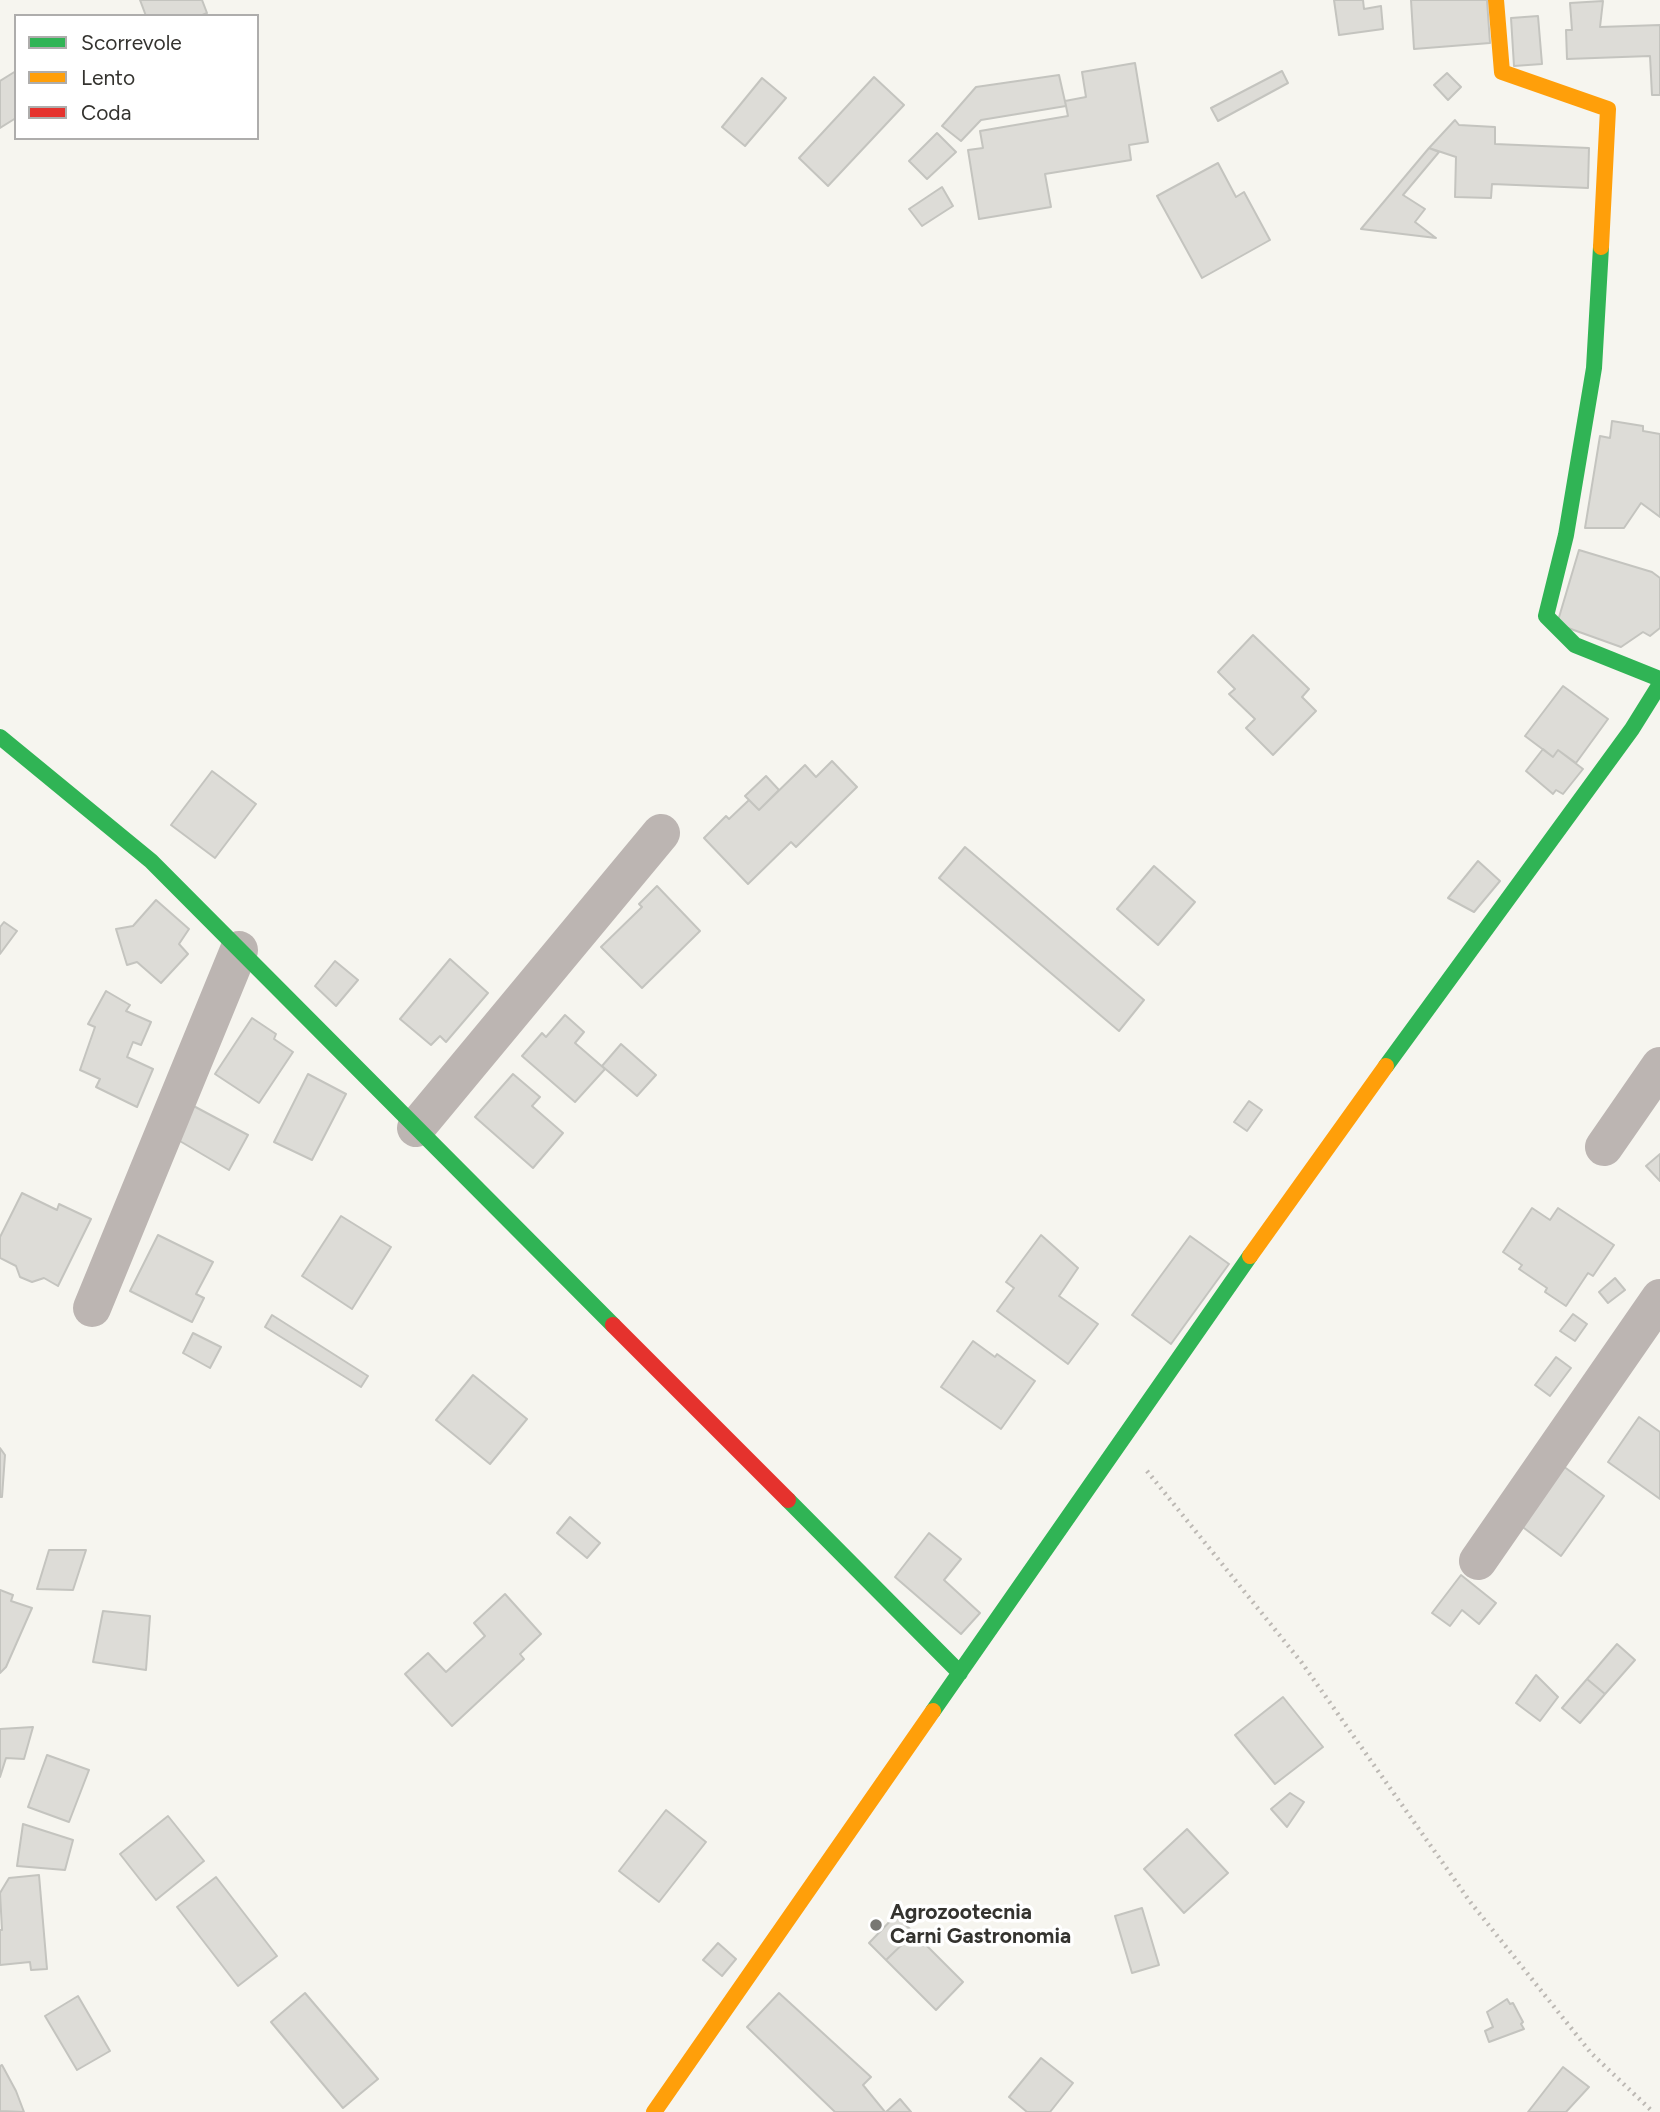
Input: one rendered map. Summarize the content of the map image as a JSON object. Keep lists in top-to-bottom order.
{
  "places": ["Agrozootecnia Carni Gastronomia"],
  "legend": ["Scorrevole", "Lento", "Coda"]
}
